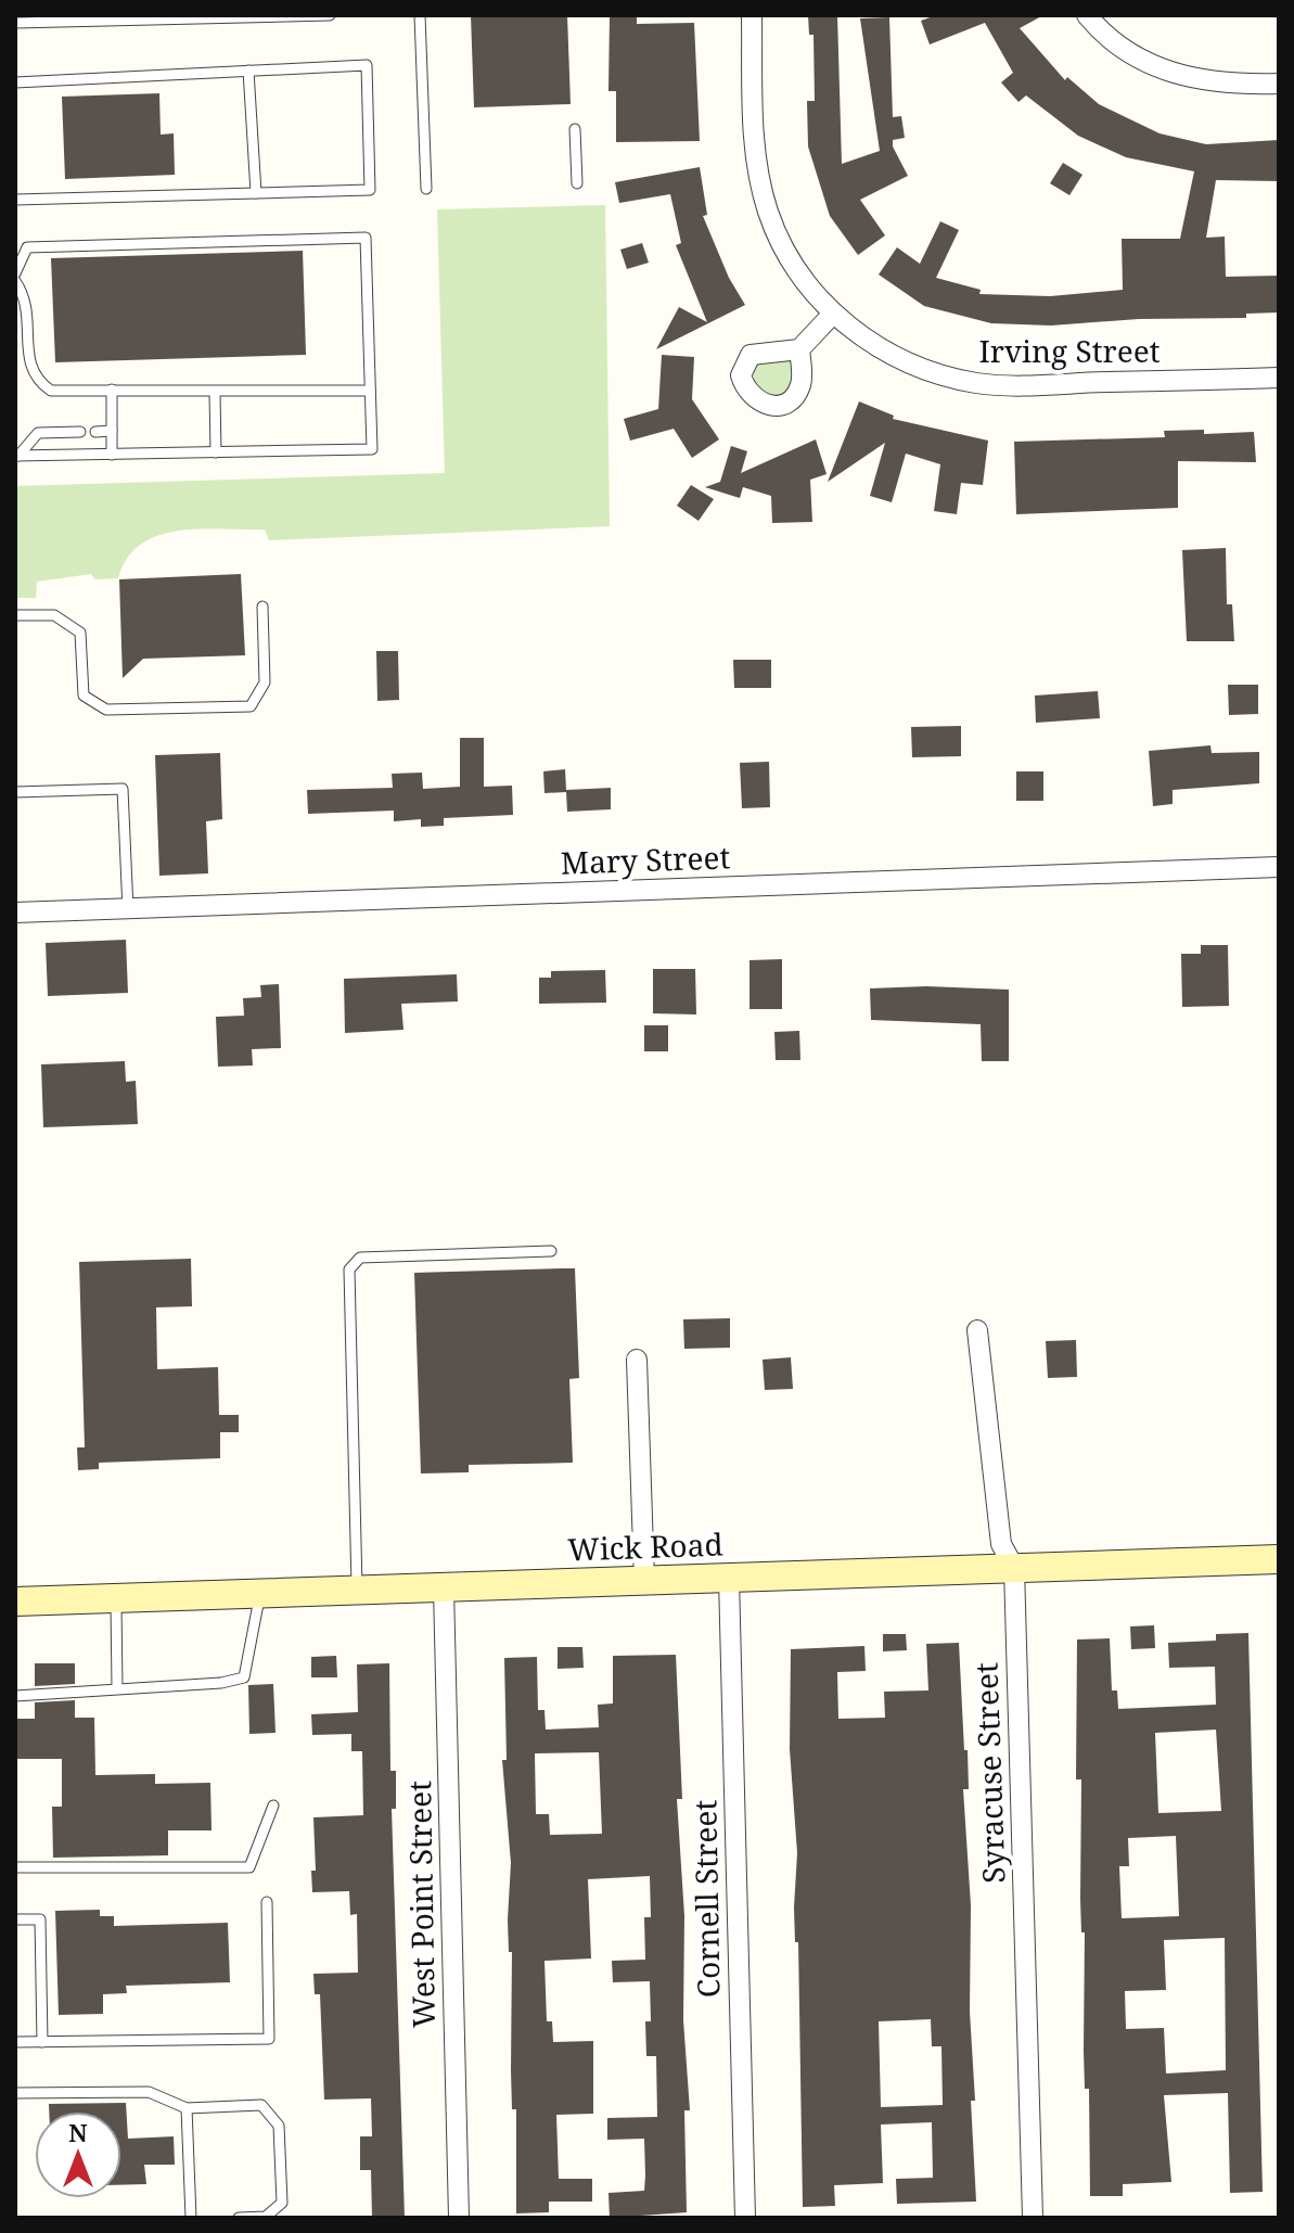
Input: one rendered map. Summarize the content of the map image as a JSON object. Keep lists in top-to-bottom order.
{
  "streets": {
    "street": [
      "Irving Street",
      "Mary Street",
      "Wick Road",
      "Syracuse Street",
      "Cornell Street",
      "West Point Street"
    ]
  },
  "crossings": [
    ["Wick Road", "Syracuse Street"],
    ["Wick Road", "Cornell Street"],
    ["Wick Road", "West Point Street"]
  ],
  "north": "top"
}
